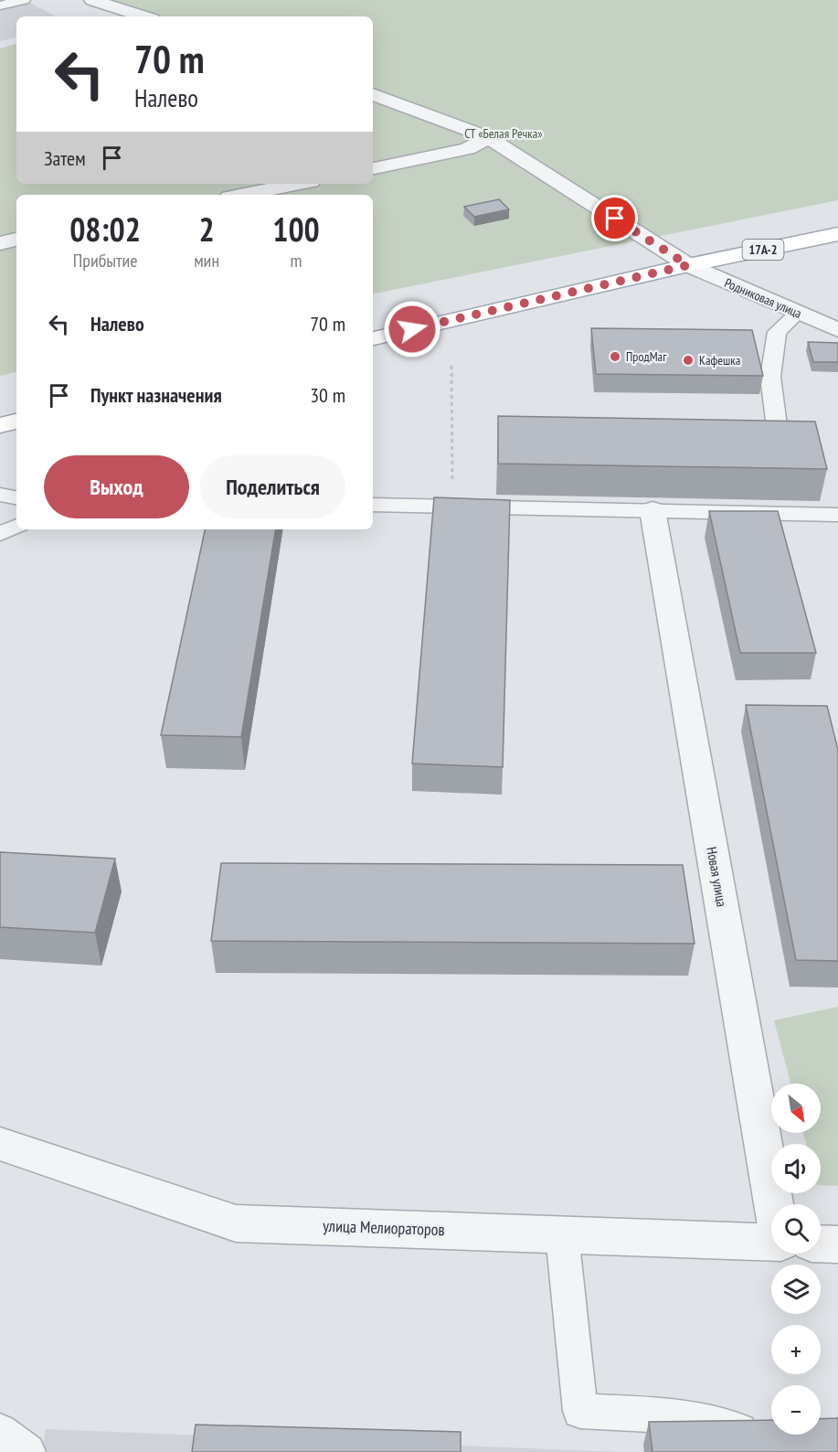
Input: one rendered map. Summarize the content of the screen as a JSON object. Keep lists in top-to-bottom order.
{
  "streets": {
    "main road": ["17А-2"],
    "street": ["Родниковая улица", "Новая улица", "улица Мелиораторов"]
  },
  "crossings": [
    ["17А-2", "Родниковая улица"]
  ],
  "parks": ["СТ «Белая Речка»"],
  "places": ["ПродМаг", "Кафешка"],
  "north": "bottom right",
  "page": {
    "turn": ["70 m", "Налево"],
    "then": "Затем",
    "eta": [
      "08:02",
      "Прибытие",
      "2",
      "мин",
      "100",
      "m"
    ],
    "list": [
      {
        "name": "Налево",
        "value": "70 m"
      },
      {
        "name": "Пункт назначения",
        "value": "30 m"
      }
    ],
    "buttons": ["Выход", "Поделиться"],
    "map_buttons": ["+", "−"]
  }
}
